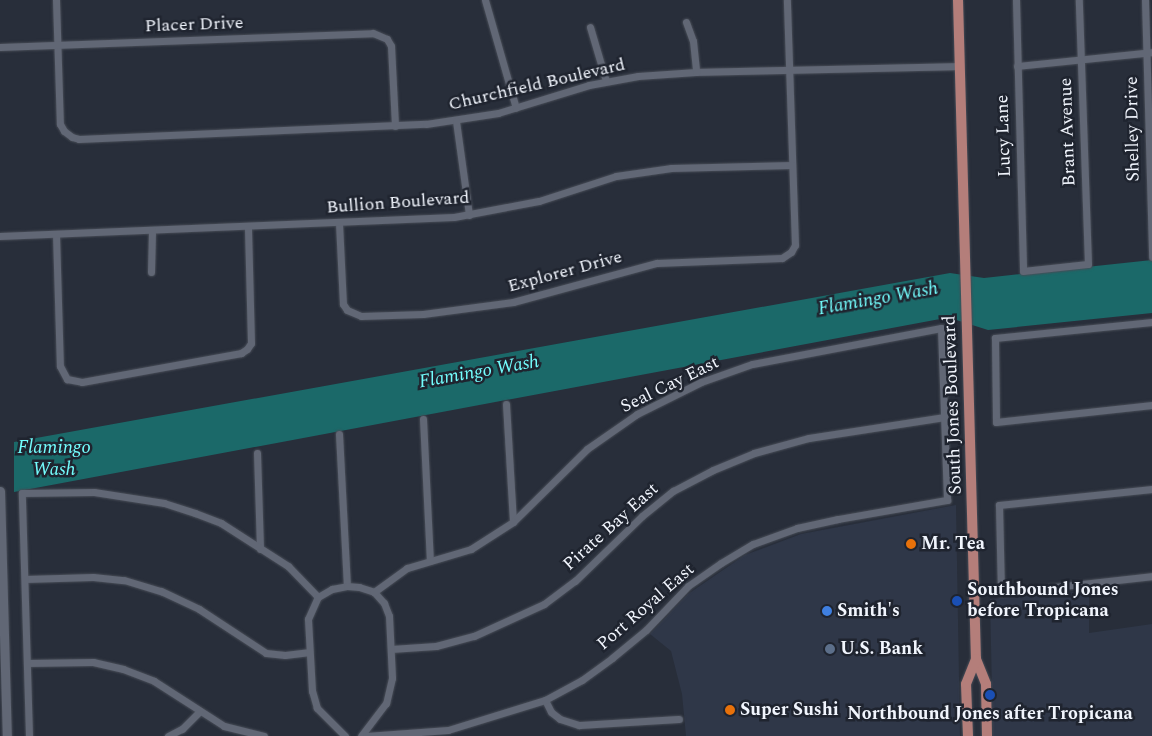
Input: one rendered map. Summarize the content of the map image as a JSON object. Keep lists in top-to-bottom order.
{
  "streets": {
    "main road": ["South Jones Boulevard"],
    "street": [
      "Placer Drive",
      "Churchfield Boulevard",
      "Shelley Drive",
      "Brant Avenue",
      "Lucy Lane",
      "Bullion Boulevard",
      "Explorer Drive",
      "Seal Cay East",
      "Pirate Bay East",
      "Port Royal East"
    ]
  },
  "crossings": [
    ["Placer Drive", "Churchfield Boulevard"],
    ["Churchfield Boulevard", "South Jones Boulevard"],
    ["Brant Avenue", "Lucy Lane"],
    ["Bullion Boulevard", "Explorer Drive"],
    ["Seal Cay East", "Pirate Bay East"],
    ["Seal Cay East", "Port Royal East"],
    ["Pirate Bay East", "Port Royal East"]
  ],
  "water": ["Flamingo Wash"],
  "places": [
    "Mr. Tea",
    "Southbound Jones before Tropicana",
    "Smith's",
    "U.S. Bank",
    "Northbound Jones after Tropicana",
    "Super Sushi"
  ]
}
